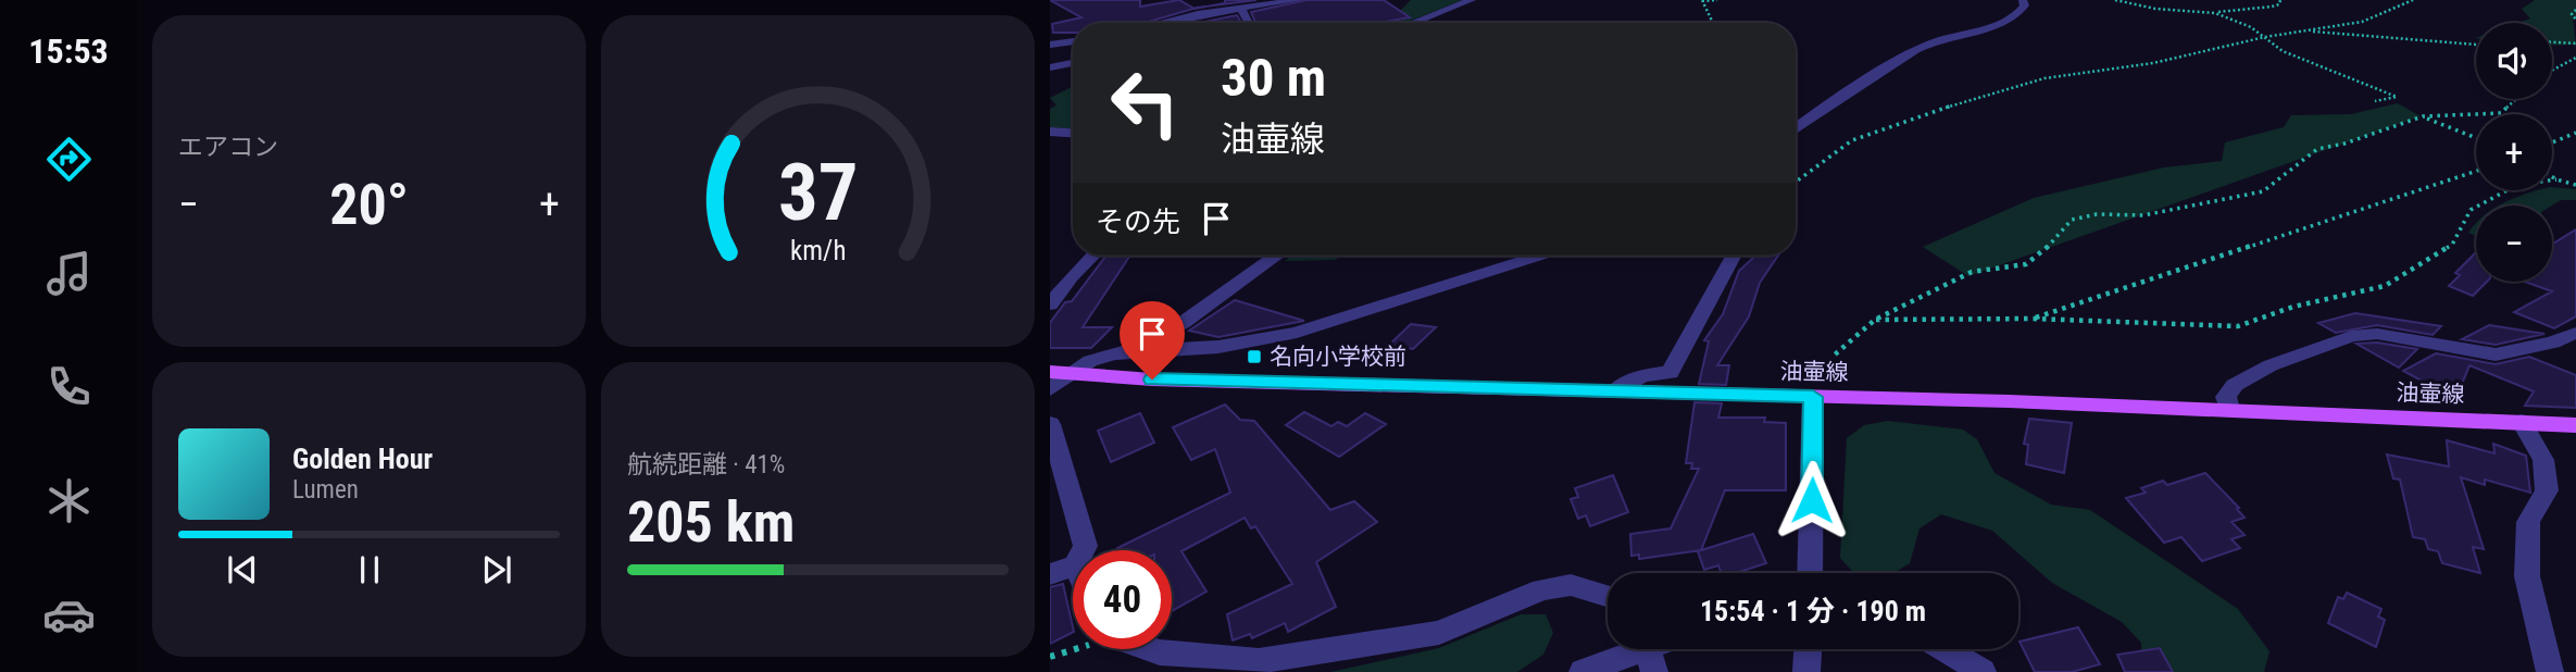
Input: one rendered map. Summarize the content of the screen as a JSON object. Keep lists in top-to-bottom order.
{
  "streets": {
    "main road": ["油壷線"]
  },
  "places": {
    "transit": ["名向小学校前"]
  },
  "page": {
    "tabs": "15:53",
    "tile": [
      "エアコン",
      ["航続距離 · 41%", "205 km"]
    ],
    "map_buttons": ["+", "−"],
    "turn": ["30 m", "油壷線"],
    "heat": ["−", "20°", "+"],
    "then": "その先",
    "song": ["Golden Hour", "Lumen"],
    "limit": "40",
    "trip": "15:54 · 1 分 · 190 m",
    "gauge": ["37", "km/h"]
  }
}
